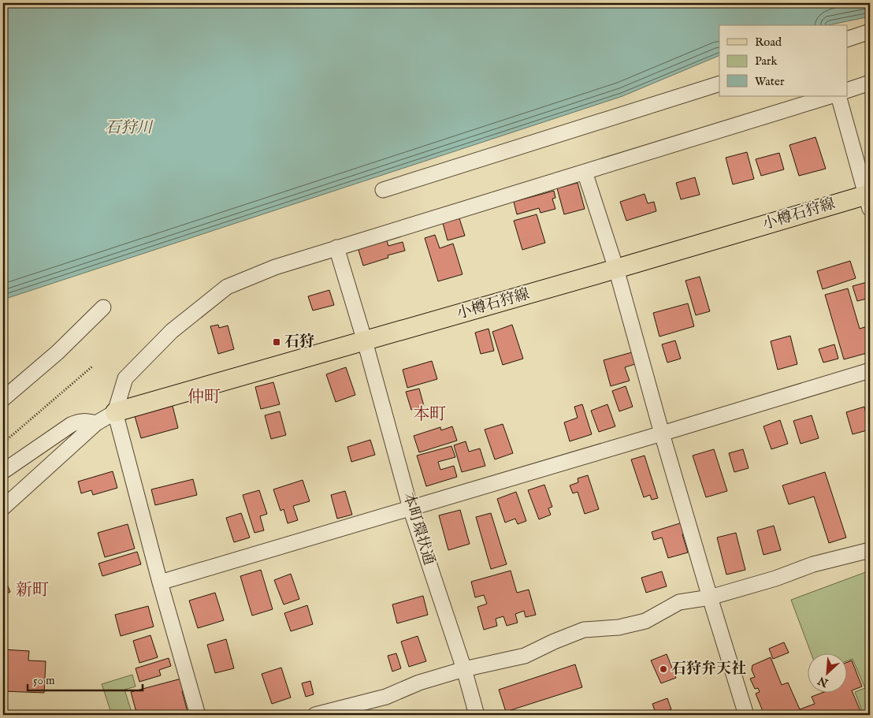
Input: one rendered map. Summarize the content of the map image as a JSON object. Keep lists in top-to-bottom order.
{
  "streets": {
    "main road": ["小樽石狩線"],
    "street": ["本町環状通"]
  },
  "crossings": [
    ["小樽石狩線", "本町環状通"]
  ],
  "districts": ["仲町", "本町", "新町"],
  "water": ["石狩川"],
  "places": {
    "transit": ["石狩"],
    "other": ["石狩弁天社"]
  },
  "legend": ["Road", "Park", "Water"],
  "scale_bar": "50 m",
  "north": "bottom left"
}
